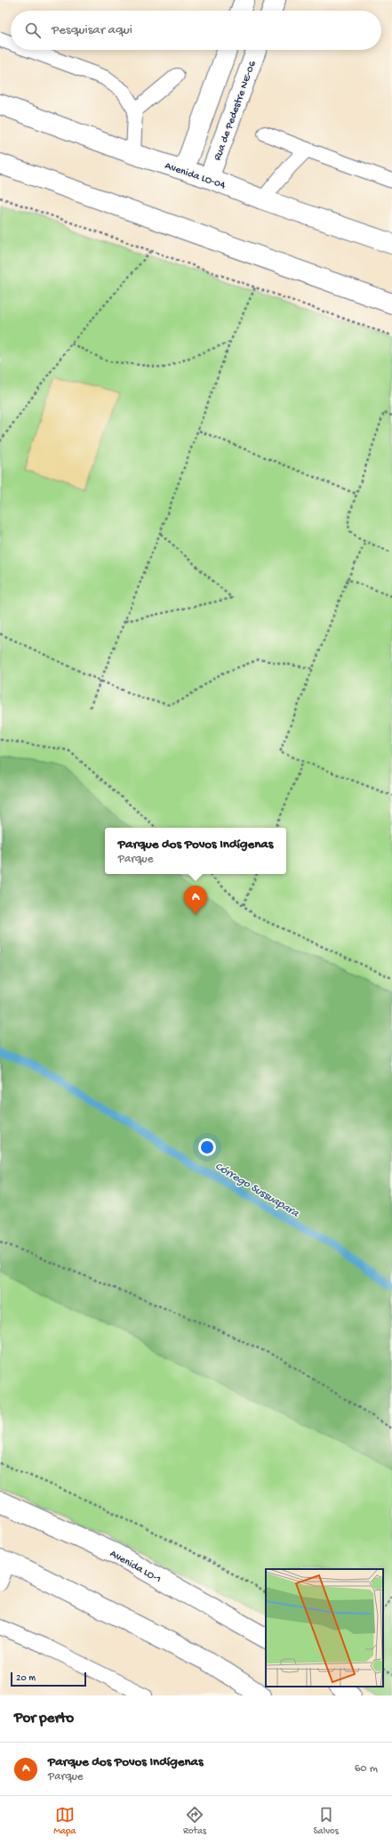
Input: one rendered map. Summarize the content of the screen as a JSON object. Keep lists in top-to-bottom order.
{
  "streets": {
    "street": ["Rua de Pedestre NE-06", "Avenida LO-04", "Avenida LO-1"]
  },
  "crossings": [
    ["Rua de Pedestre NE-06", "Avenida LO-04"]
  ],
  "water": ["Córrego Sussuapara"],
  "scale_bar": "20 m",
  "page": {
    "search": "Pesquisar aqui",
    "popup": ["Parque dos Povos Indígenas", "Parque"],
    "pins": "A",
    "scale": "20 m",
    "heading": "Por perto",
    "list": [
      {
        "mark": "A",
        "name": "Parque dos Povos Indígenas",
        "note": "Parque",
        "value": "60 m"
      }
    ],
    "nav": ["Mapa", "Rotas", "Salvos"]
  }
}
